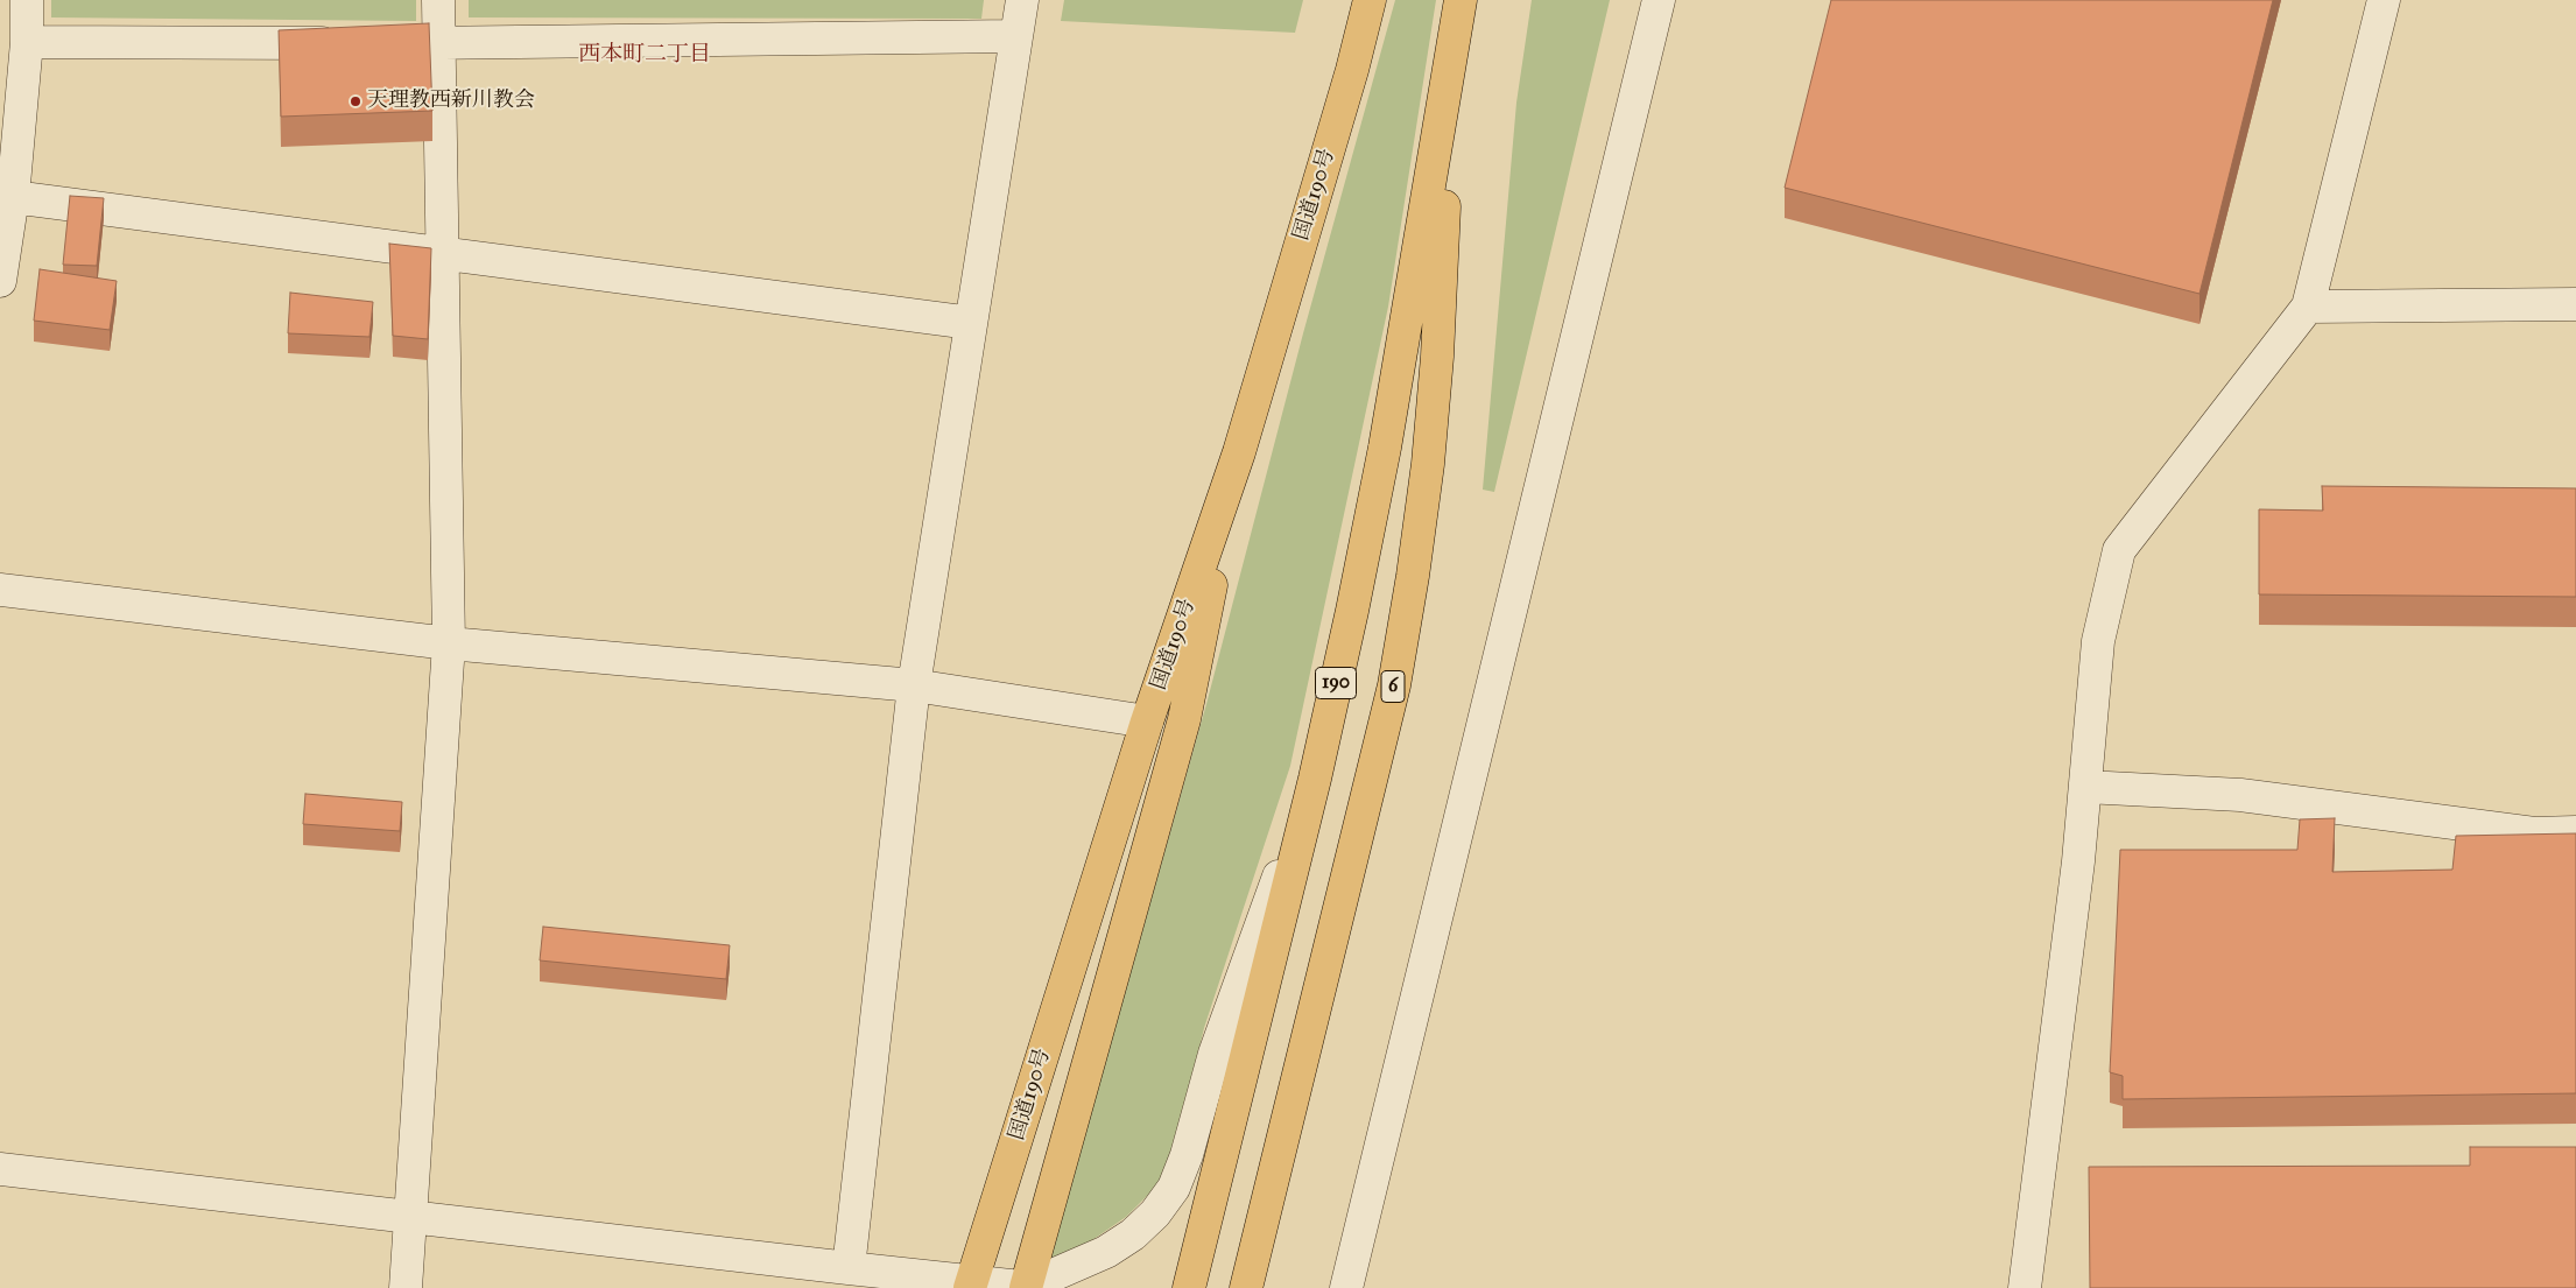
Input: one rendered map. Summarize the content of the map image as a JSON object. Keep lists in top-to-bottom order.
{
  "streets": {
    "highway": ["国道190号", "190", "6"]
  },
  "crossings": [
    ["190", "6"]
  ],
  "districts": ["西本町二丁目"],
  "places": ["天理教西新川教会"]
}
